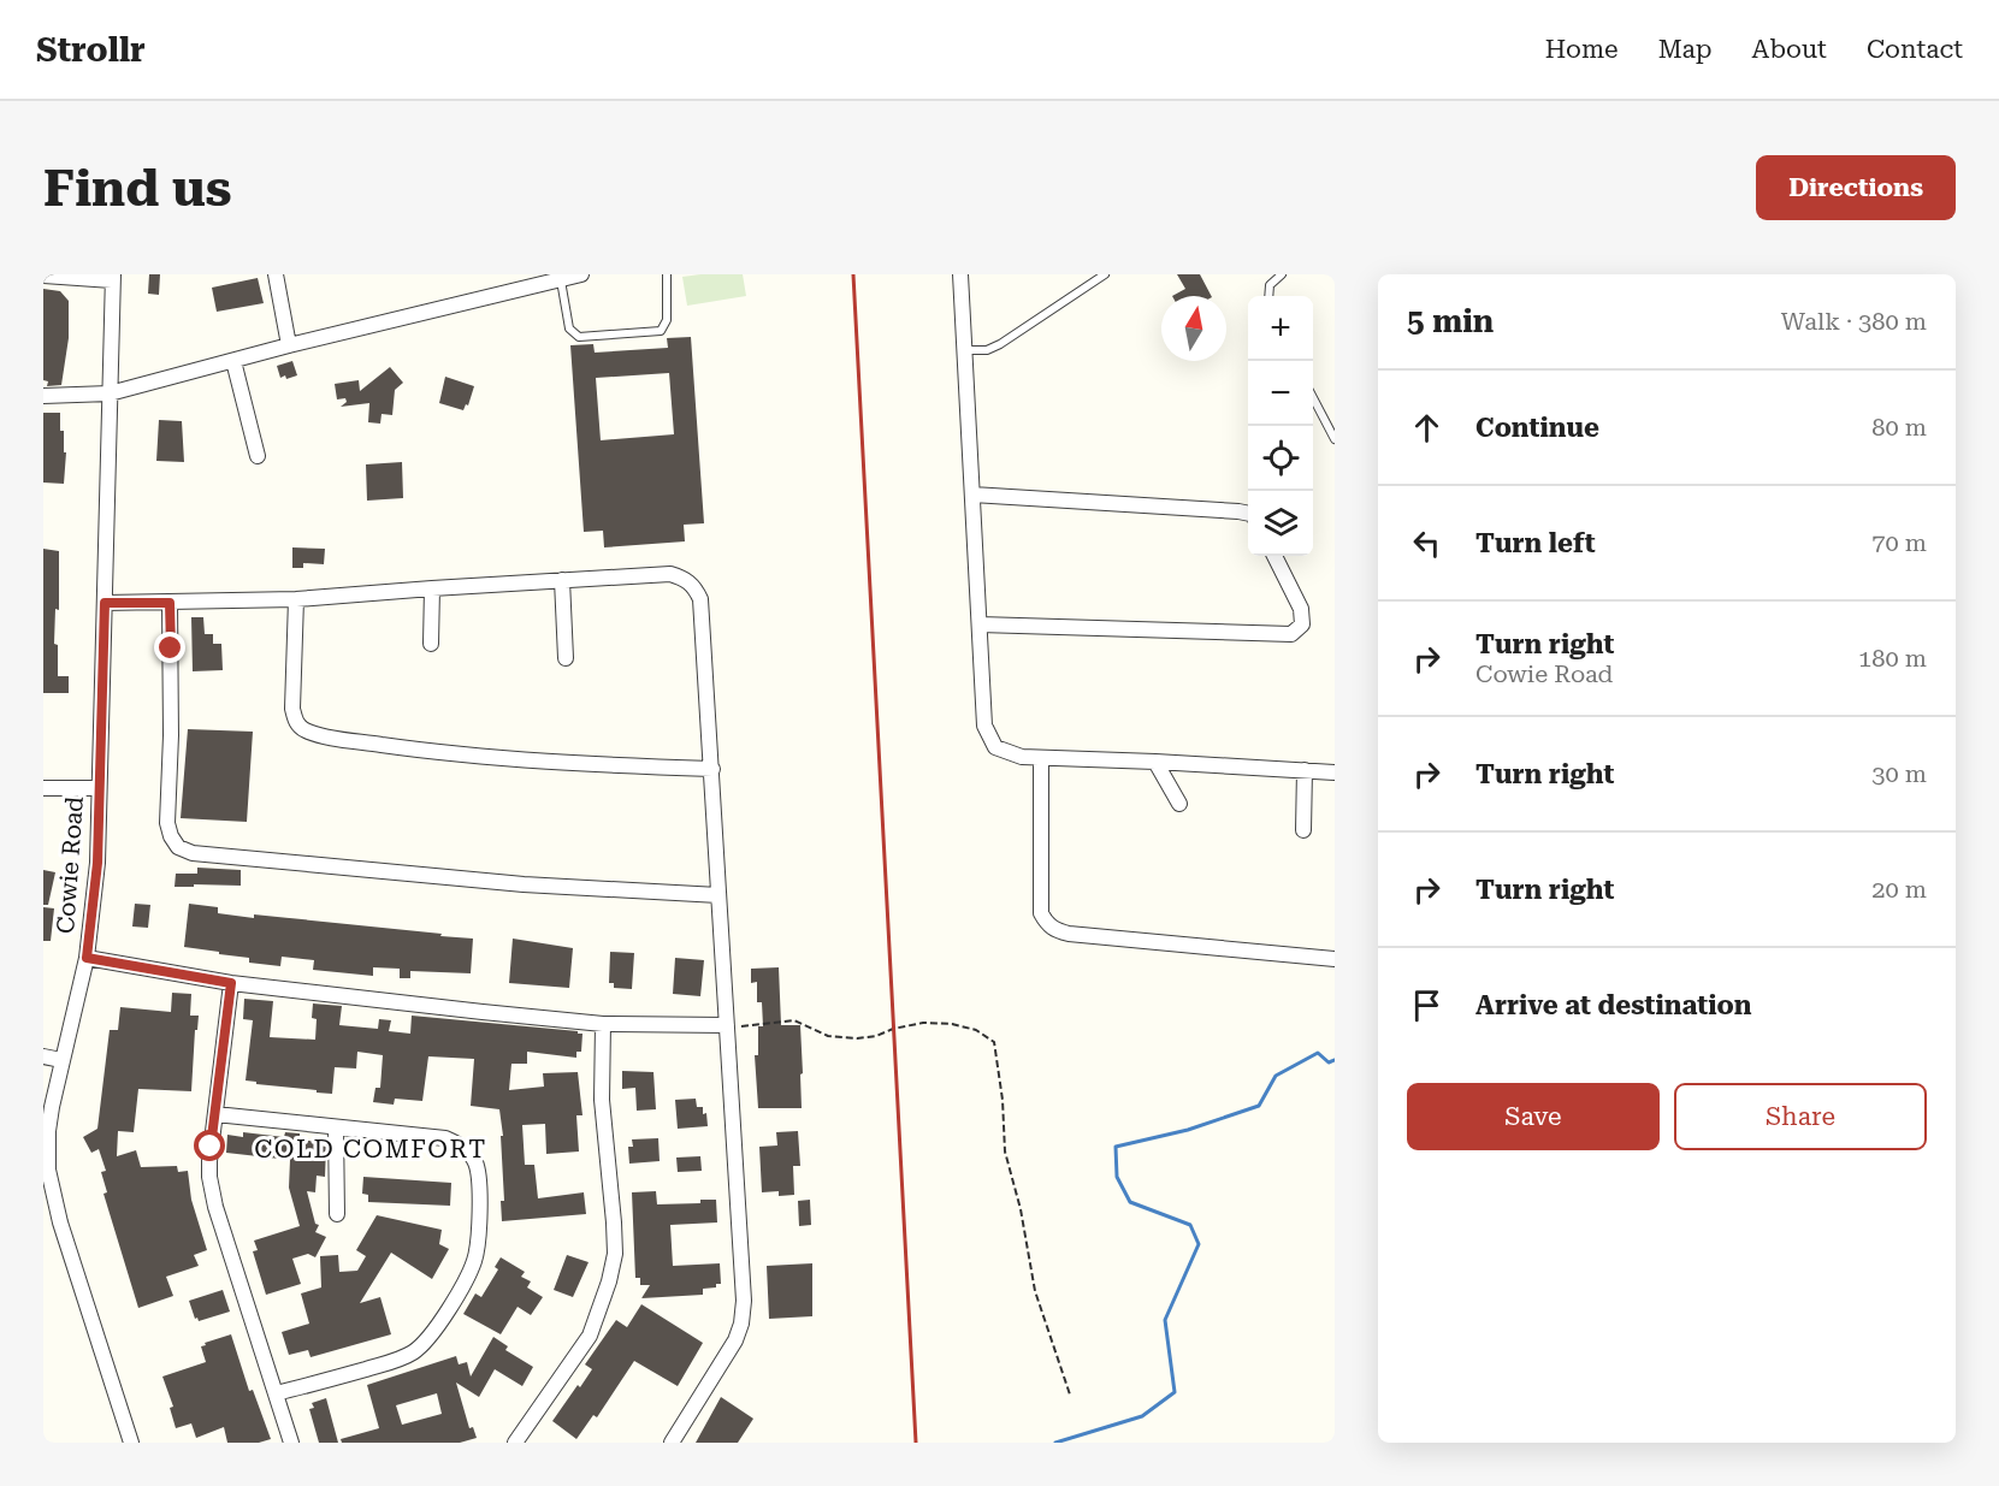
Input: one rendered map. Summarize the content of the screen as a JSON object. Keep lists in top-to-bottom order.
{
  "streets": {
    "street": ["Cowie Road"]
  },
  "districts": ["COLD COMFORT"],
  "north": "top",
  "page": {
    "header": "Strollr",
    "nav": [
      "Home",
      "Map",
      "About",
      "Contact"
    ],
    "buttons": [
      "Directions",
      ["Save", "Share"]
    ],
    "title": "Find us",
    "heading": ["5 min", "Walk · 380 m"],
    "map_buttons": ["+", "−"],
    "list": [
      ["Continue", "80 m"],
      ["Turn left", "70 m"],
      ["Turn right", "Cowie Road", "180 m"],
      ["Turn right", "30 m"],
      ["Turn right", "20 m"],
      "Arrive at destination"
    ]
  }
}
